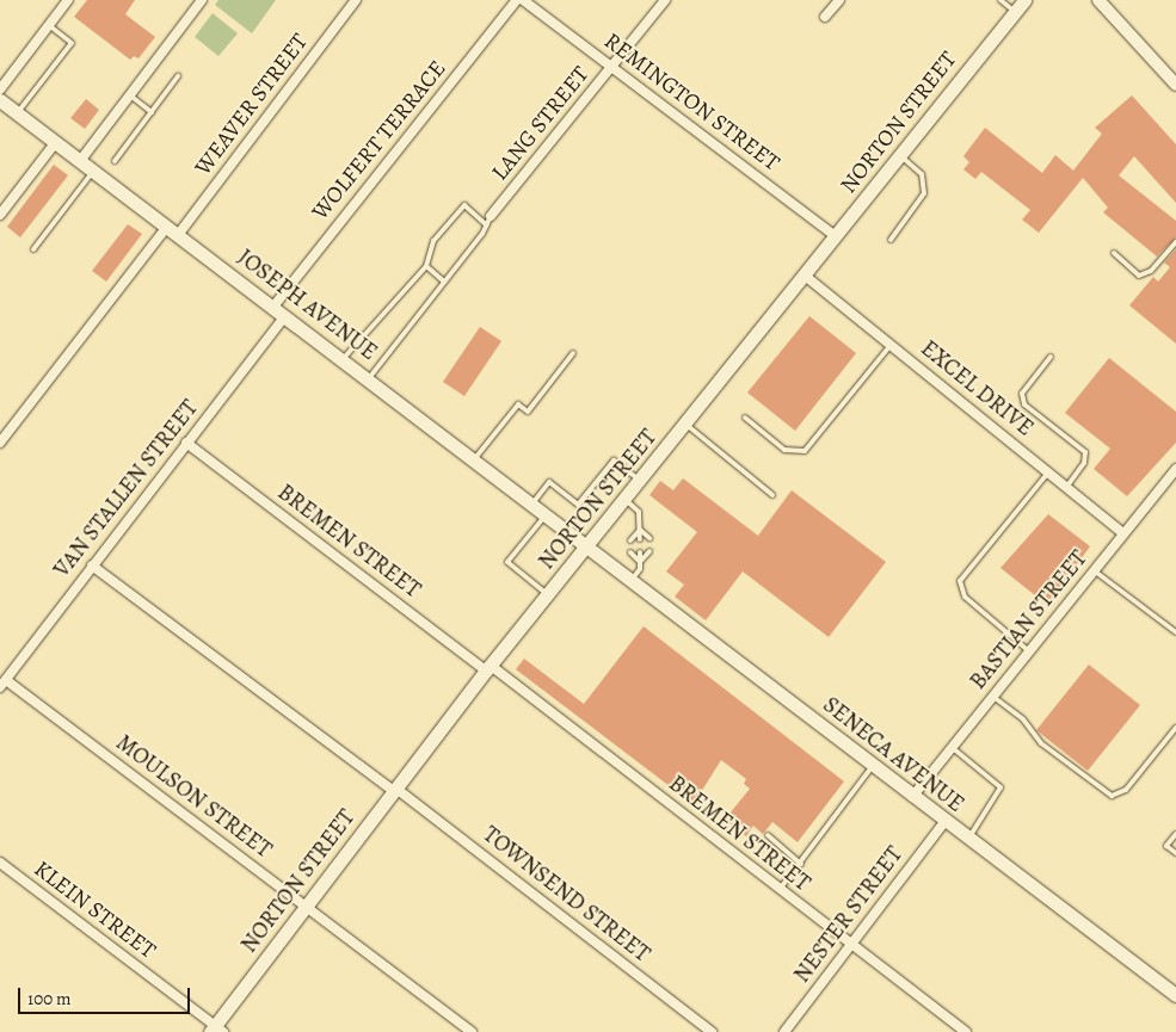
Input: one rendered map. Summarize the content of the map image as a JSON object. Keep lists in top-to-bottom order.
{
  "streets": {
    "main road": ["NORTON STREET", "JOSEPH AVENUE", "SENECA AVENUE"],
    "street": [
      "REMINGTON STREET",
      "WEAVER STREET",
      "LANG STREET",
      "WOLFERT TERRACE",
      "EXCEL DRIVE",
      "VAN STALLEN STREET",
      "BREMEN STREET",
      "BASTIAN STREET",
      "MOULSON STREET",
      "TOWNSEND STREET",
      "KLEIN STREET",
      "NESTER STREET"
    ]
  },
  "crossings": [
    ["REMINGTON STREET", "NORTON STREET"],
    ["REMINGTON STREET", "LANG STREET"],
    ["WEAVER STREET", "JOSEPH AVENUE"],
    ["NORTON STREET", "JOSEPH AVENUE"],
    ["NORTON STREET", "EXCEL DRIVE"],
    ["NORTON STREET", "BREMEN STREET"],
    ["NORTON STREET", "SENECA AVENUE"],
    ["NORTON STREET", "MOULSON STREET"],
    ["NORTON STREET", "TOWNSEND STREET"],
    ["NORTON STREET", "KLEIN STREET"],
    ["WOLFERT TERRACE", "JOSEPH AVENUE"],
    ["JOSEPH AVENUE", "VAN STALLEN STREET"],
    ["JOSEPH AVENUE", "SENECA AVENUE"],
    ["EXCEL DRIVE", "BASTIAN STREET"],
    ["VAN STALLEN STREET", "BREMEN STREET"],
    ["VAN STALLEN STREET", "MOULSON STREET"],
    ["VAN STALLEN STREET", "TOWNSEND STREET"],
    ["BREMEN STREET", "NESTER STREET"],
    ["BASTIAN STREET", "SENECA AVENUE"],
    ["SENECA AVENUE", "NESTER STREET"]
  ],
  "scale_bar": "100 m"
}
